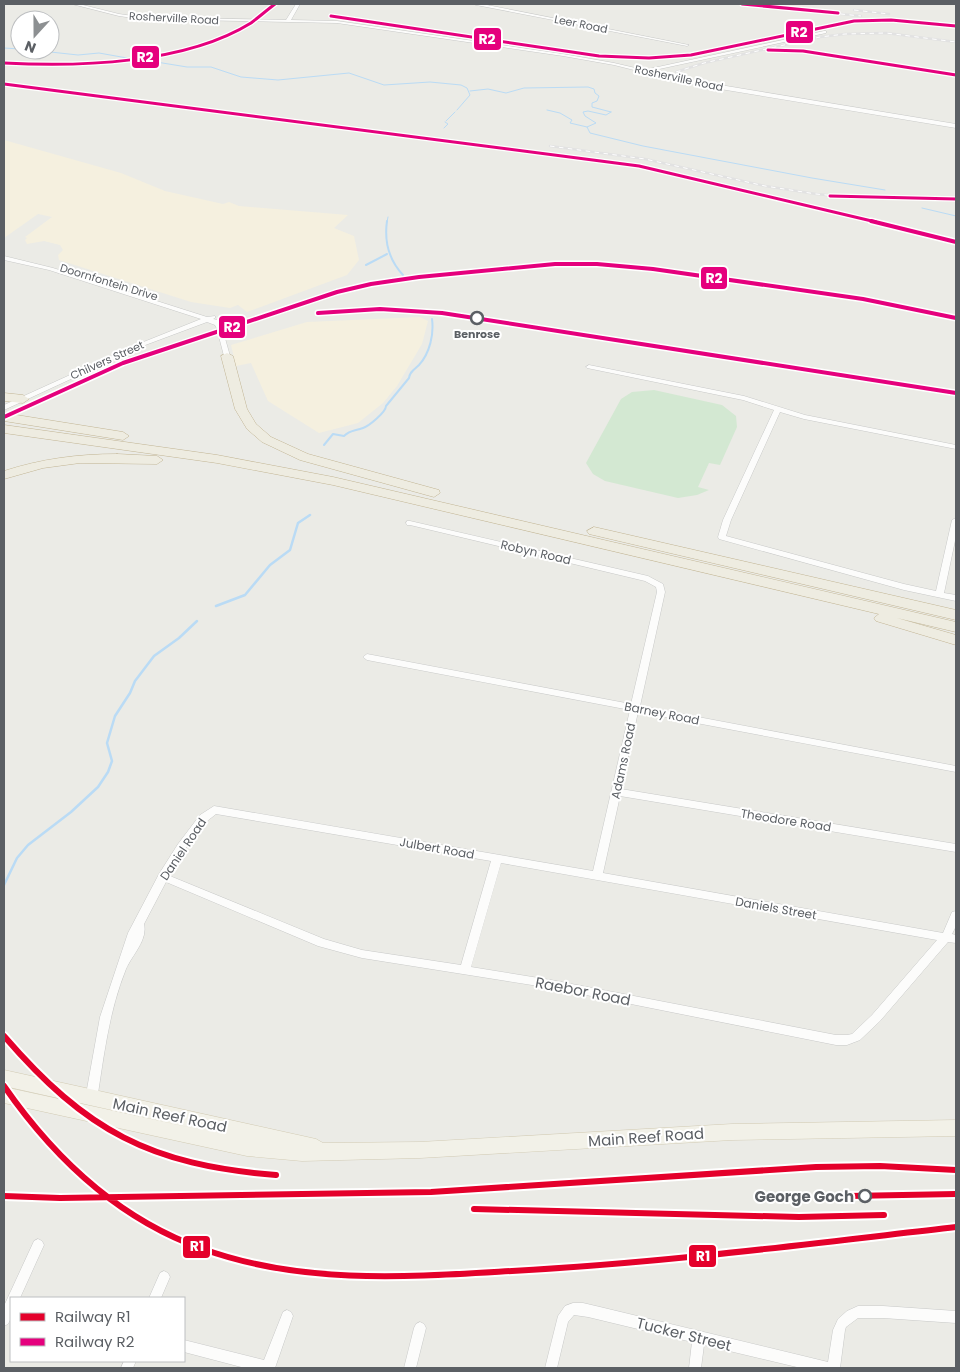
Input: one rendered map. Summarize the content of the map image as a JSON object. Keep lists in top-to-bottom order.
{
  "streets": {
    "main road": ["Main Reef Road"],
    "street": [
      "Rosherville Road",
      "Leer Road",
      "Doornfontein Drive",
      "Chilvers Street",
      "Robyn Road",
      "Barney Road",
      "Adams Road",
      "Theodore Road",
      "Julbert Road",
      "Daniel Road",
      "Daniels Street",
      "Raebor Road",
      "Tucker Street"
    ]
  },
  "crossings": [
    ["Doornfontein Drive", "Chilvers Street"],
    ["Robyn Road", "Adams Road"],
    ["Barney Road", "Adams Road"],
    ["Adams Road", "Theodore Road"],
    ["Adams Road", "Julbert Road"],
    ["Adams Road", "Daniels Street"],
    ["Julbert Road", "Daniel Road"],
    ["Julbert Road", "Daniels Street"],
    ["Daniel Road", "Raebor Road"],
    ["Daniel Road", "Main Reef Road"],
    ["Daniels Street", "Raebor Road"]
  ],
  "places": ["Benrose", "George Goch"],
  "lines": ["rail line R2", "rail line R1"],
  "legend": ["Railway R1", "Railway R2"],
  "north": "bottom"
}
